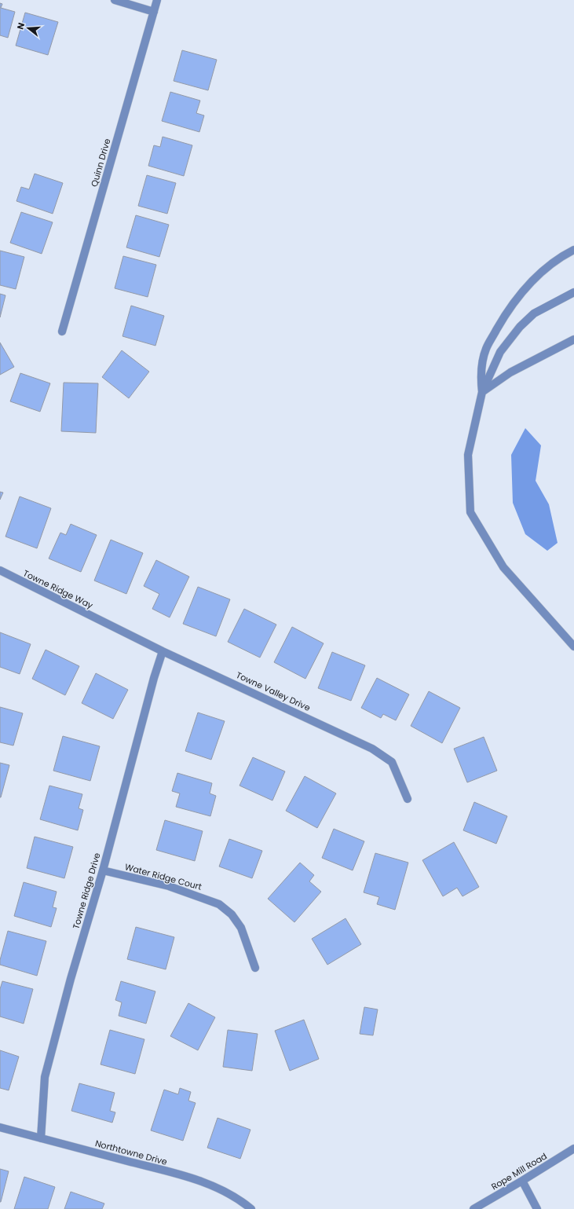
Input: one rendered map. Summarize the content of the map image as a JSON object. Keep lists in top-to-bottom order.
{
  "streets": {
    "street": [
      "Quinn Drive",
      "Towne Ridge Way",
      "Towne Valley Drive",
      "Water Ridge Court",
      "Towne Ridge Drive",
      "Northtowne Drive",
      "Rope Mill Road"
    ]
  },
  "crossings": [
    ["Towne Ridge Way", "Towne Valley Drive"],
    ["Towne Valley Drive", "Towne Ridge Drive"],
    ["Water Ridge Court", "Towne Ridge Drive"],
    ["Towne Ridge Drive", "Northtowne Drive"]
  ],
  "north": "left"
}
